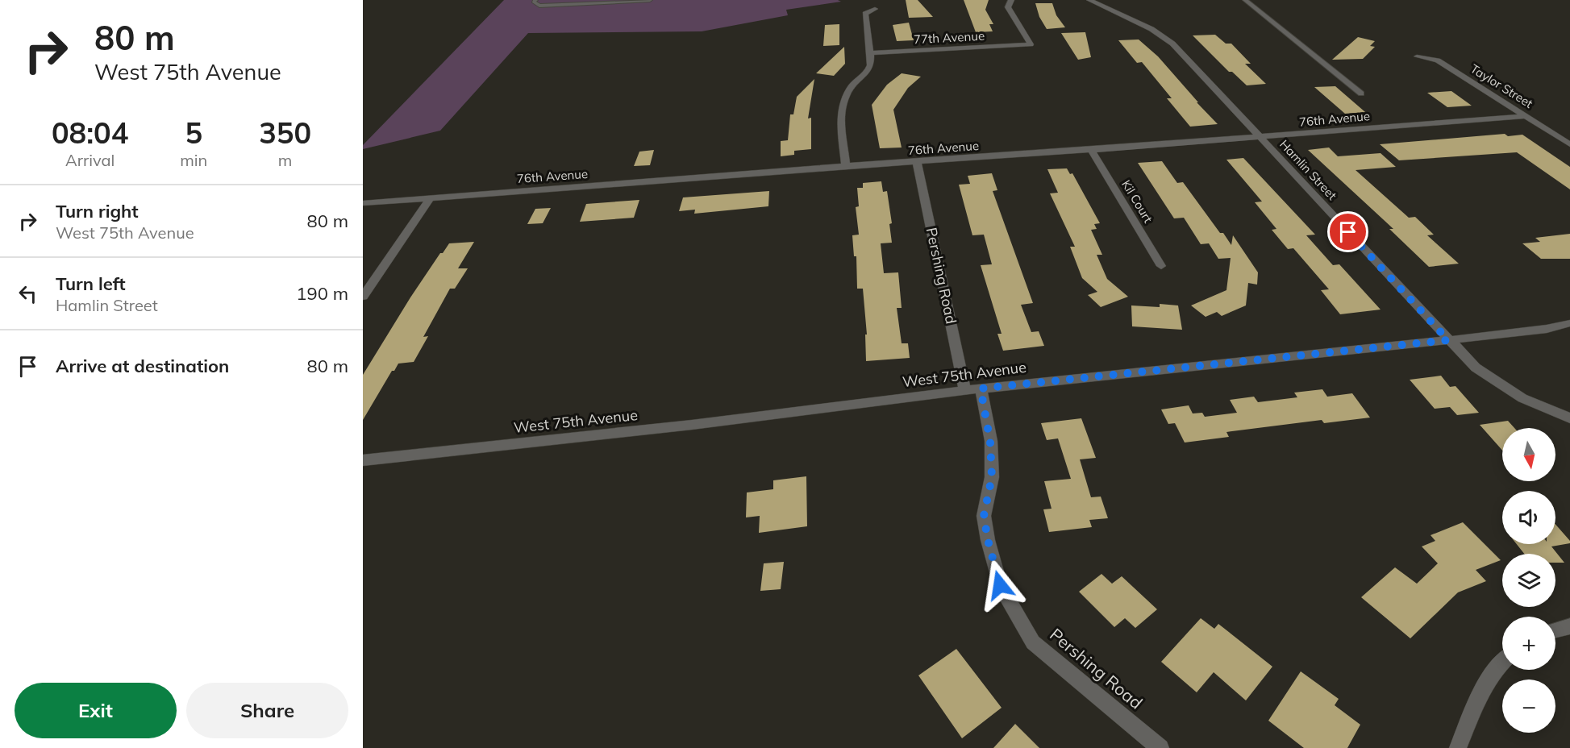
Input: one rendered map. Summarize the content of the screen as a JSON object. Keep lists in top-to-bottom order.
{
  "streets": {
    "street": [
      "77th Avenue",
      "Taylor Street",
      "76th Avenue",
      "Hamlin Street",
      "Kil Court",
      "Pershing Road",
      "West 75th Avenue"
    ]
  },
  "crossings": [
    ["Taylor Street", "76th Avenue"],
    ["76th Avenue", "Hamlin Street"],
    ["76th Avenue", "Kil Court"],
    ["76th Avenue", "Pershing Road"],
    ["Hamlin Street", "West 75th Avenue"],
    ["Pershing Road", "West 75th Avenue"]
  ],
  "north": "bottom",
  "page": {
    "turn": ["80 m", "West 75th Avenue"],
    "eta": [
      "08:04",
      "Arrival",
      "5",
      "min",
      "350",
      "m"
    ],
    "list": [
      {
        "name": "Turn right",
        "note": "West 75th Avenue",
        "value": "80 m"
      },
      {
        "name": "Turn left",
        "note": "Hamlin Street",
        "value": "190 m"
      },
      {
        "name": "Arrive at destination",
        "value": "80 m"
      }
    ],
    "map_buttons": ["+", "−"],
    "buttons": ["Exit", "Share"]
  }
}
